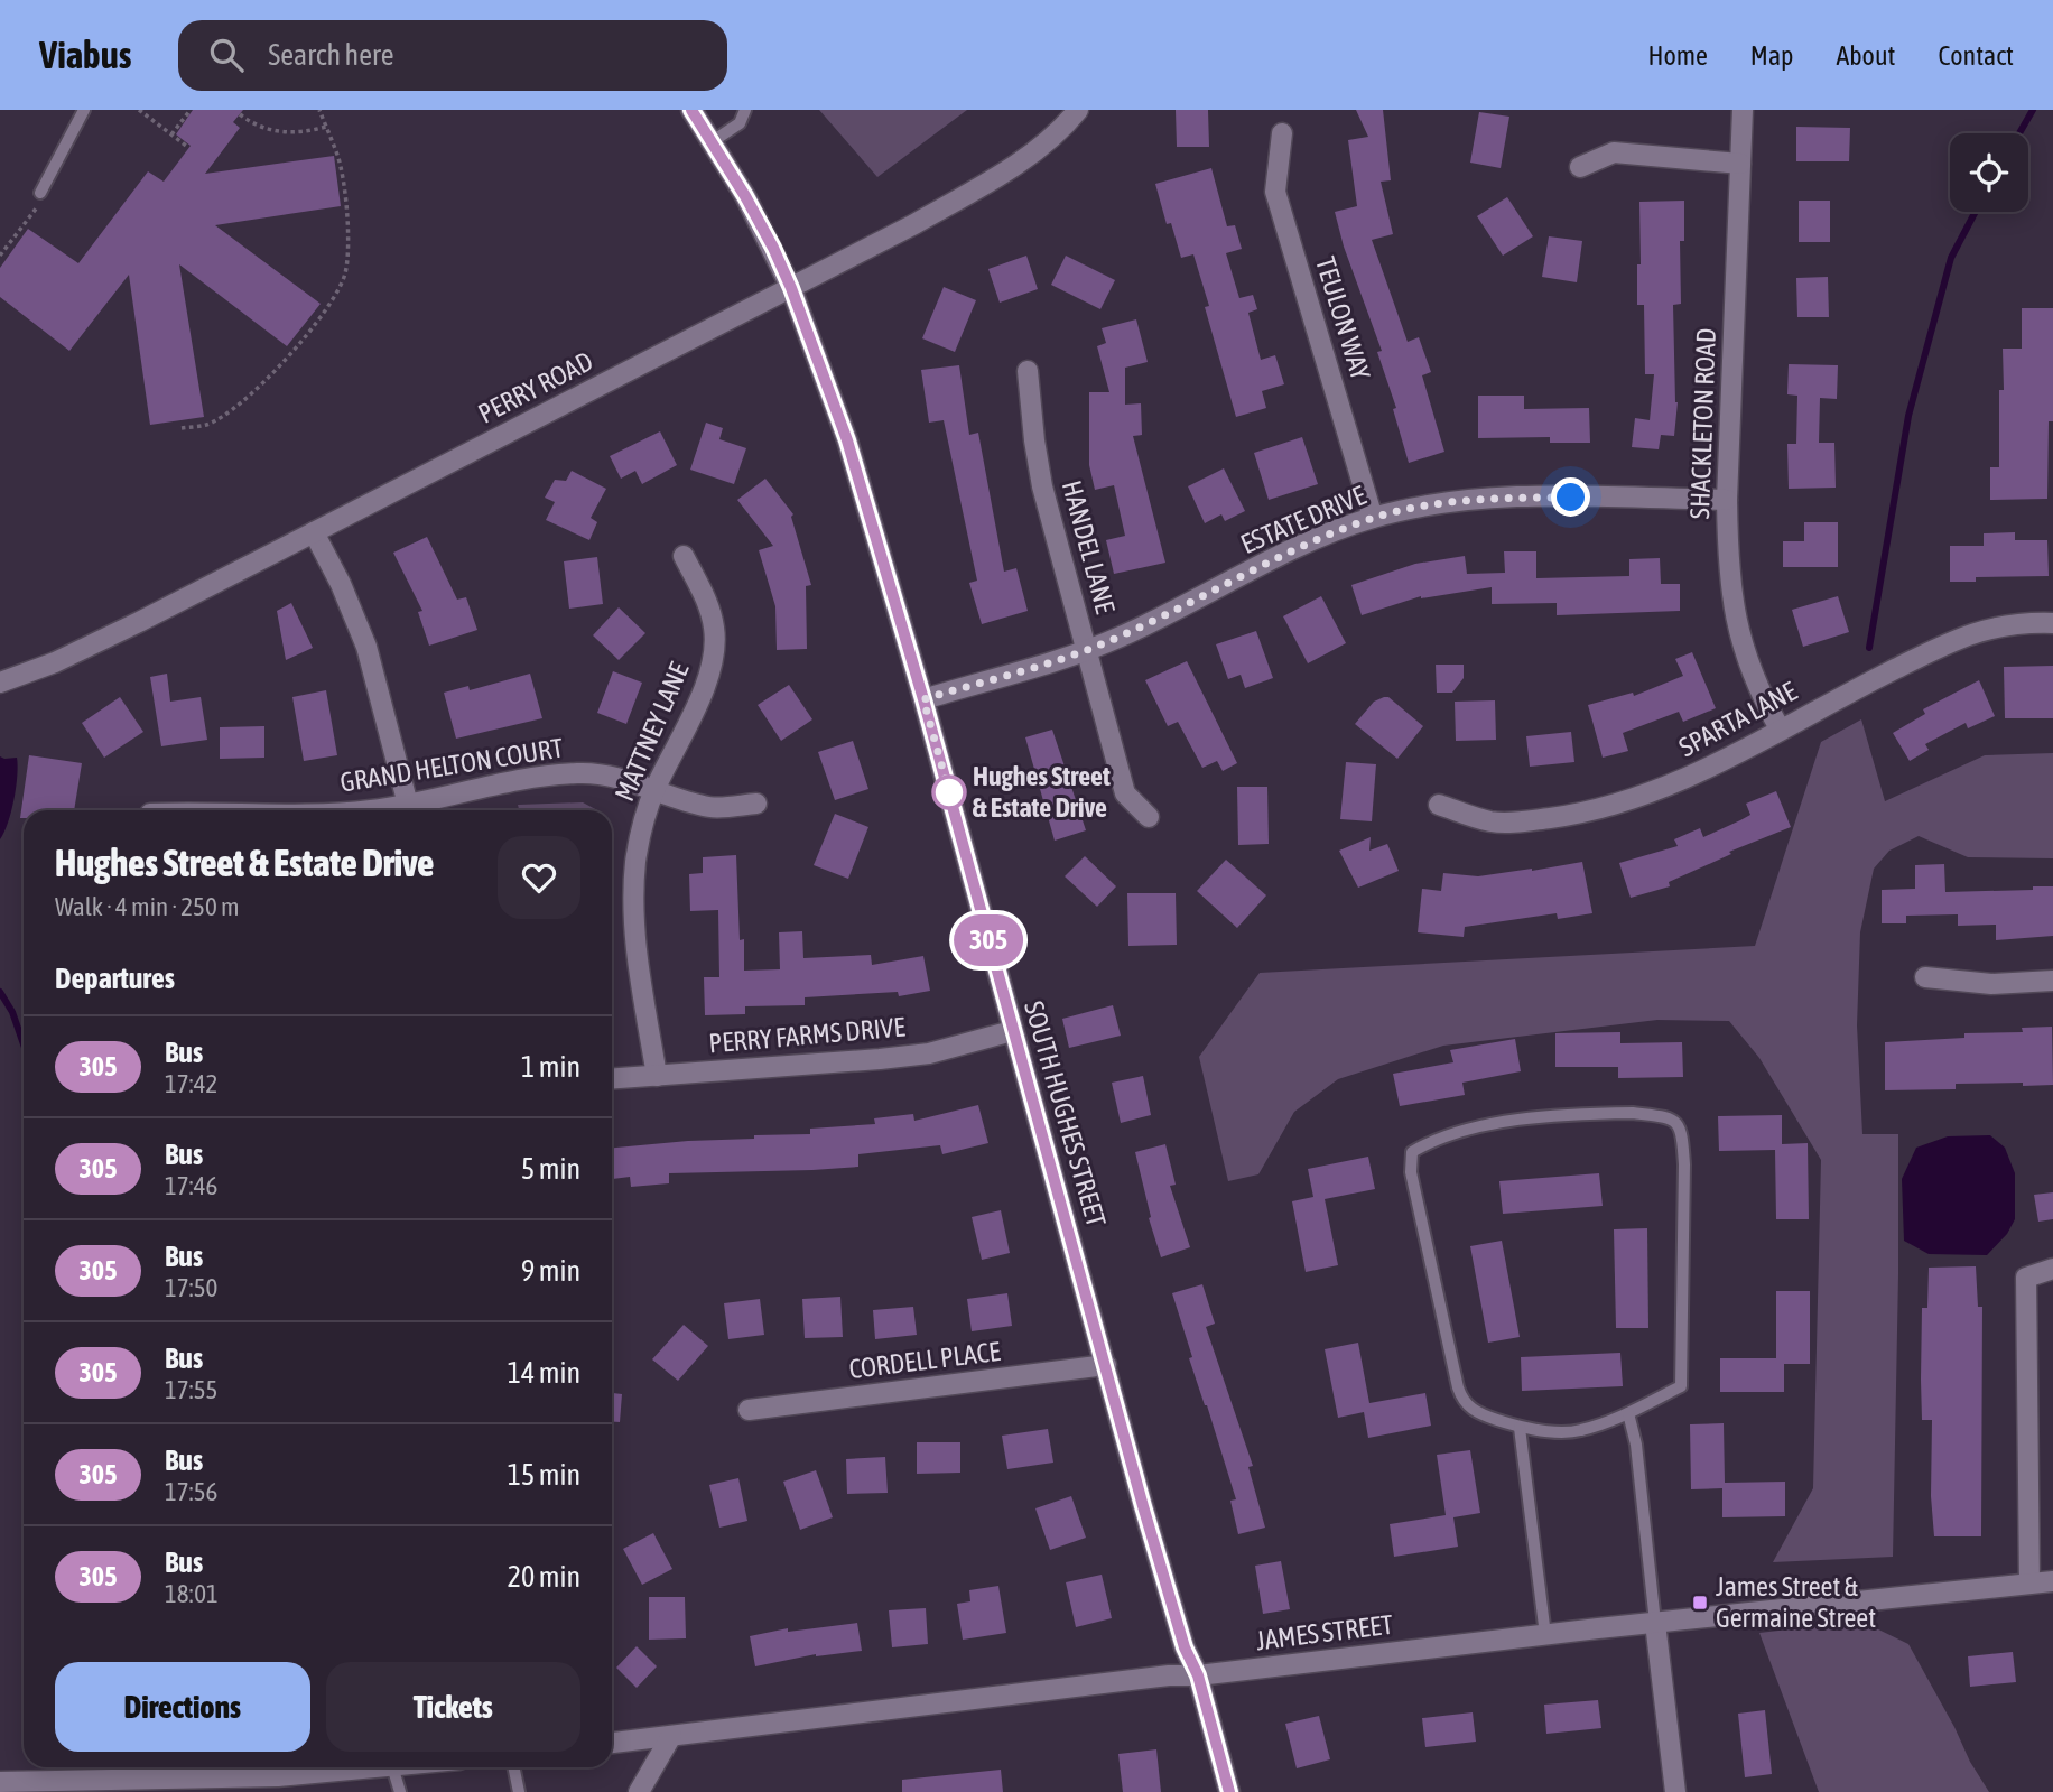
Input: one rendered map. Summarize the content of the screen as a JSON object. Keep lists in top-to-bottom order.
{
  "streets": {
    "street": [
      "TEULON WAY",
      "PERRY ROAD",
      "SHACKLETON ROAD",
      "ESTATE DRIVE",
      "HANDEL LANE",
      "SPARTA LANE",
      "MATTNEY LANE",
      "GRAND HELTON COURT",
      "PERRY FARMS DRIVE",
      "SOUTH HUGHES STREET",
      "CORDELL PLACE",
      "JAMES STREET"
    ]
  },
  "crossings": [
    ["TEULON WAY", "ESTATE DRIVE"],
    ["PERRY ROAD", "SOUTH HUGHES STREET"],
    ["SHACKLETON ROAD", "ESTATE DRIVE"],
    ["SHACKLETON ROAD", "SPARTA LANE"],
    ["ESTATE DRIVE", "HANDEL LANE"],
    ["ESTATE DRIVE", "SOUTH HUGHES STREET"],
    ["MATTNEY LANE", "GRAND HELTON COURT"],
    ["MATTNEY LANE", "PERRY FARMS DRIVE"],
    ["PERRY FARMS DRIVE", "SOUTH HUGHES STREET"],
    ["SOUTH HUGHES STREET", "CORDELL PLACE"],
    ["SOUTH HUGHES STREET", "JAMES STREET"]
  ],
  "places": {
    "other": ["Hughes Street & Estate Drive"],
    "transit": ["James Street & Germaine Street"]
  },
  "lines": ["bus line 305"],
  "page": {
    "header": "Viabus",
    "search": "Search here",
    "nav": [
      "Home",
      "Map",
      "About",
      "Contact"
    ],
    "on_map": "305",
    "heading": [
      ["Hughes Street & Estate Drive", "Walk · 4 min · 250 m"],
      "Departures"
    ],
    "list": [
      {
        "mark": "305",
        "name": "Bus",
        "note": "17:42",
        "value": "1 min"
      },
      {
        "mark": "305",
        "name": "Bus",
        "note": "17:46",
        "value": "5 min"
      },
      {
        "mark": "305",
        "name": "Bus",
        "note": "17:50",
        "value": "9 min"
      },
      {
        "mark": "305",
        "name": "Bus",
        "note": "17:55",
        "value": "14 min"
      },
      {
        "mark": "305",
        "name": "Bus",
        "note": "17:56",
        "value": "15 min"
      },
      {
        "mark": "305",
        "name": "Bus",
        "note": "18:01",
        "value": "20 min"
      }
    ],
    "buttons": ["Directions", "Tickets"]
  }
}
